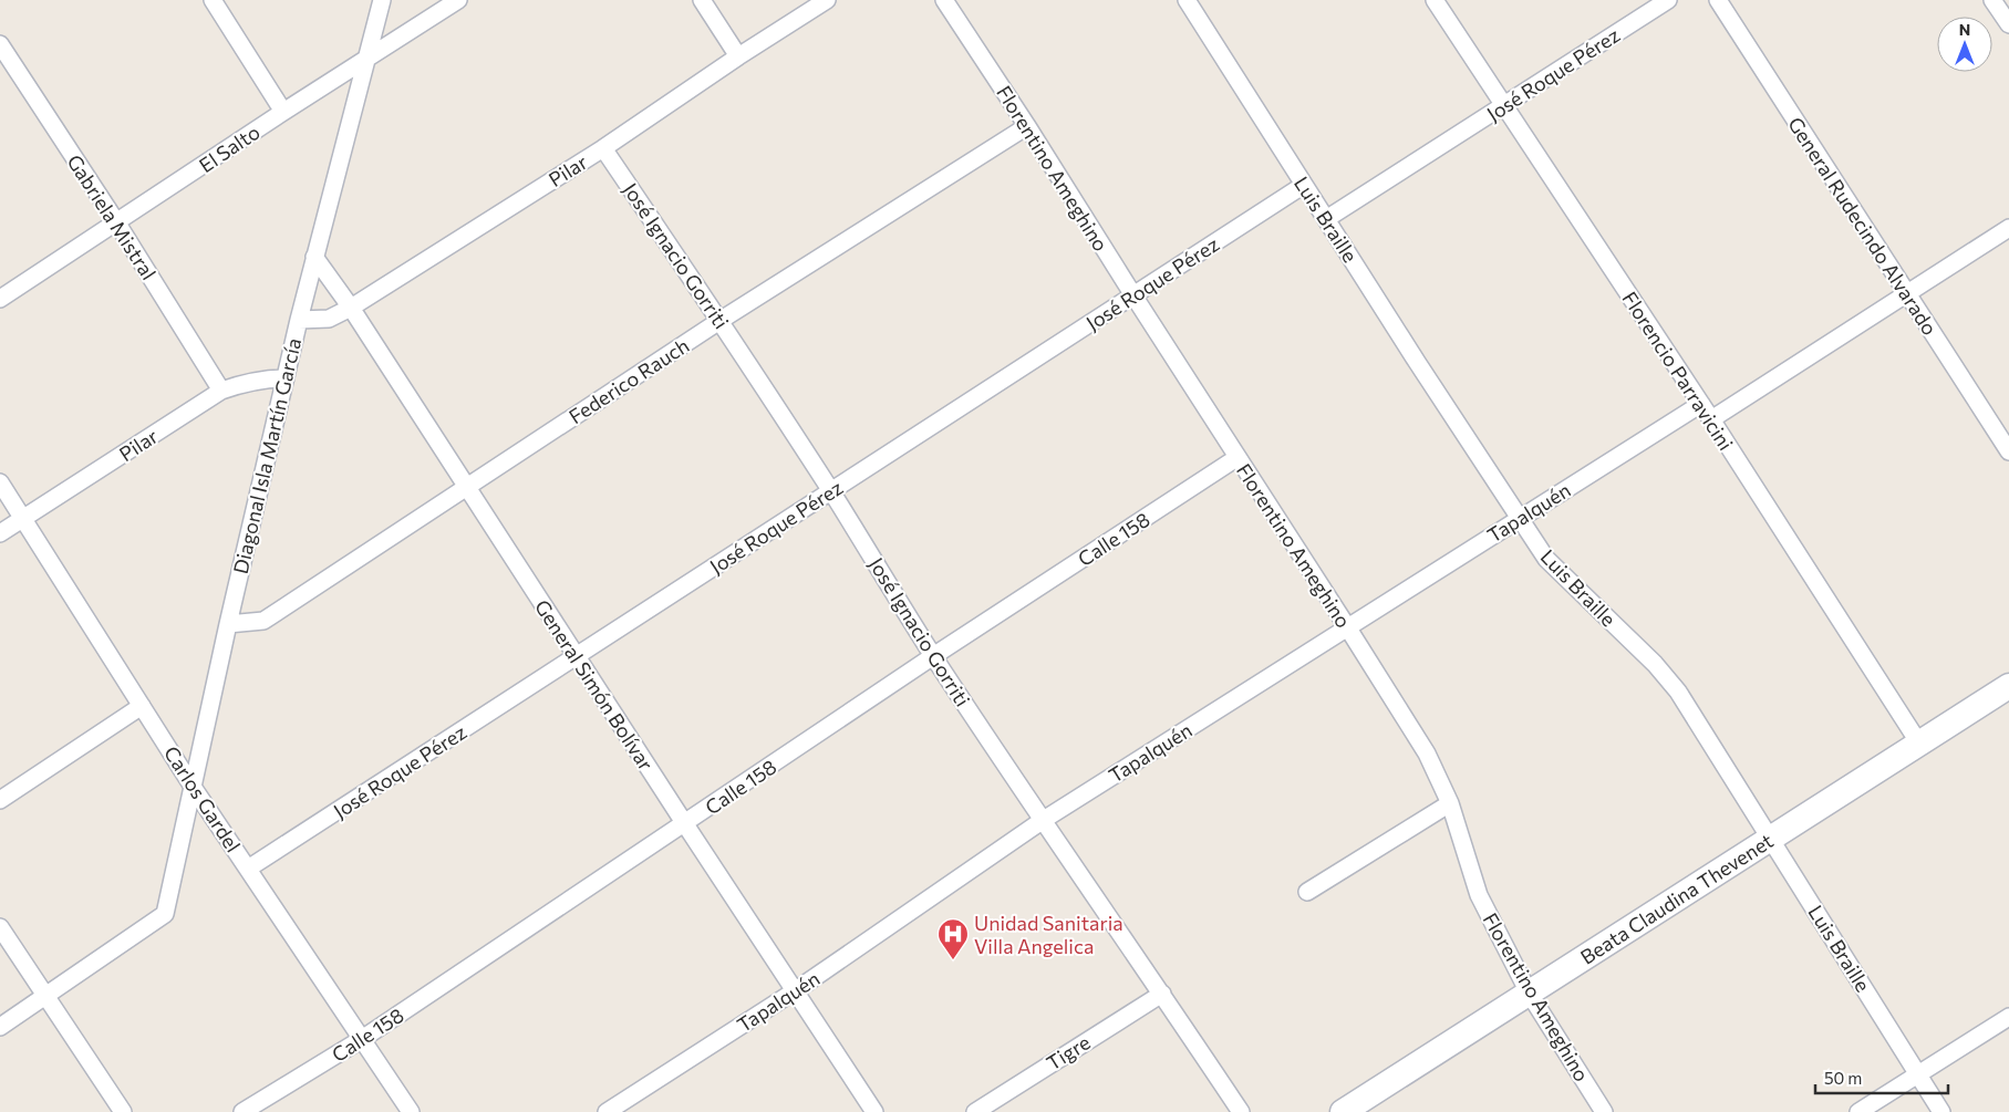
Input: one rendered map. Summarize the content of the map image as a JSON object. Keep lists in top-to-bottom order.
{
  "streets": {
    "main road": ["Beata Claudina Thevenet"],
    "street": [
      "José Roque Pérez",
      "El Salto",
      "Florentino Ameghino",
      "Pilar",
      "Gabriela Mistral",
      "Luis Braille",
      "General Rudecindo Alvarado",
      "José Ignacio Gorriti",
      "Florencio Parravicini",
      "Federico Rauch",
      "Diagonal Isla Martín García",
      "Tapalquén",
      "Calle 158",
      "General Simón Bolívar",
      "Carlos Gardel",
      "Tigre"
    ]
  },
  "crossings": [
    ["José Roque Pérez", "Florentino Ameghino"],
    ["José Roque Pérez", "Luis Braille"],
    ["José Roque Pérez", "José Ignacio Gorriti"],
    ["José Roque Pérez", "Florencio Parravicini"],
    ["José Roque Pérez", "General Simón Bolívar"],
    ["José Roque Pérez", "Carlos Gardel"],
    ["El Salto", "Gabriela Mistral"],
    ["El Salto", "Diagonal Isla Martín García"],
    ["Florentino Ameghino", "Federico Rauch"],
    ["Florentino Ameghino", "Tapalquén"],
    ["Florentino Ameghino", "Calle 158"],
    ["Florentino Ameghino", "Beata Claudina Thevenet"],
    ["Pilar", "Gabriela Mistral"],
    ["Pilar", "José Ignacio Gorriti"],
    ["Pilar", "Diagonal Isla Martín García"],
    ["Pilar", "General Simón Bolívar"],
    ["Pilar", "Carlos Gardel"],
    ["Luis Braille", "Tapalquén"],
    ["Luis Braille", "Beata Claudina Thevenet"],
    ["José Ignacio Gorriti", "Federico Rauch"],
    ["José Ignacio Gorriti", "Tapalquén"],
    ["José Ignacio Gorriti", "Calle 158"],
    ["José Ignacio Gorriti", "Tigre"],
    ["Florencio Parravicini", "Tapalquén"],
    ["Florencio Parravicini", "Beata Claudina Thevenet"],
    ["Federico Rauch", "Diagonal Isla Martín García"],
    ["Federico Rauch", "General Simón Bolívar"],
    ["Diagonal Isla Martín García", "General Simón Bolívar"],
    ["Diagonal Isla Martín García", "Carlos Gardel"],
    ["Tapalquén", "General Simón Bolívar"],
    ["Calle 158", "General Simón Bolívar"],
    ["Calle 158", "Carlos Gardel"]
  ],
  "places": {
    "hospital": ["Unidad Sanitaria Villa Angelica"]
  },
  "scale_bar": "50 m",
  "north": "top"
}
